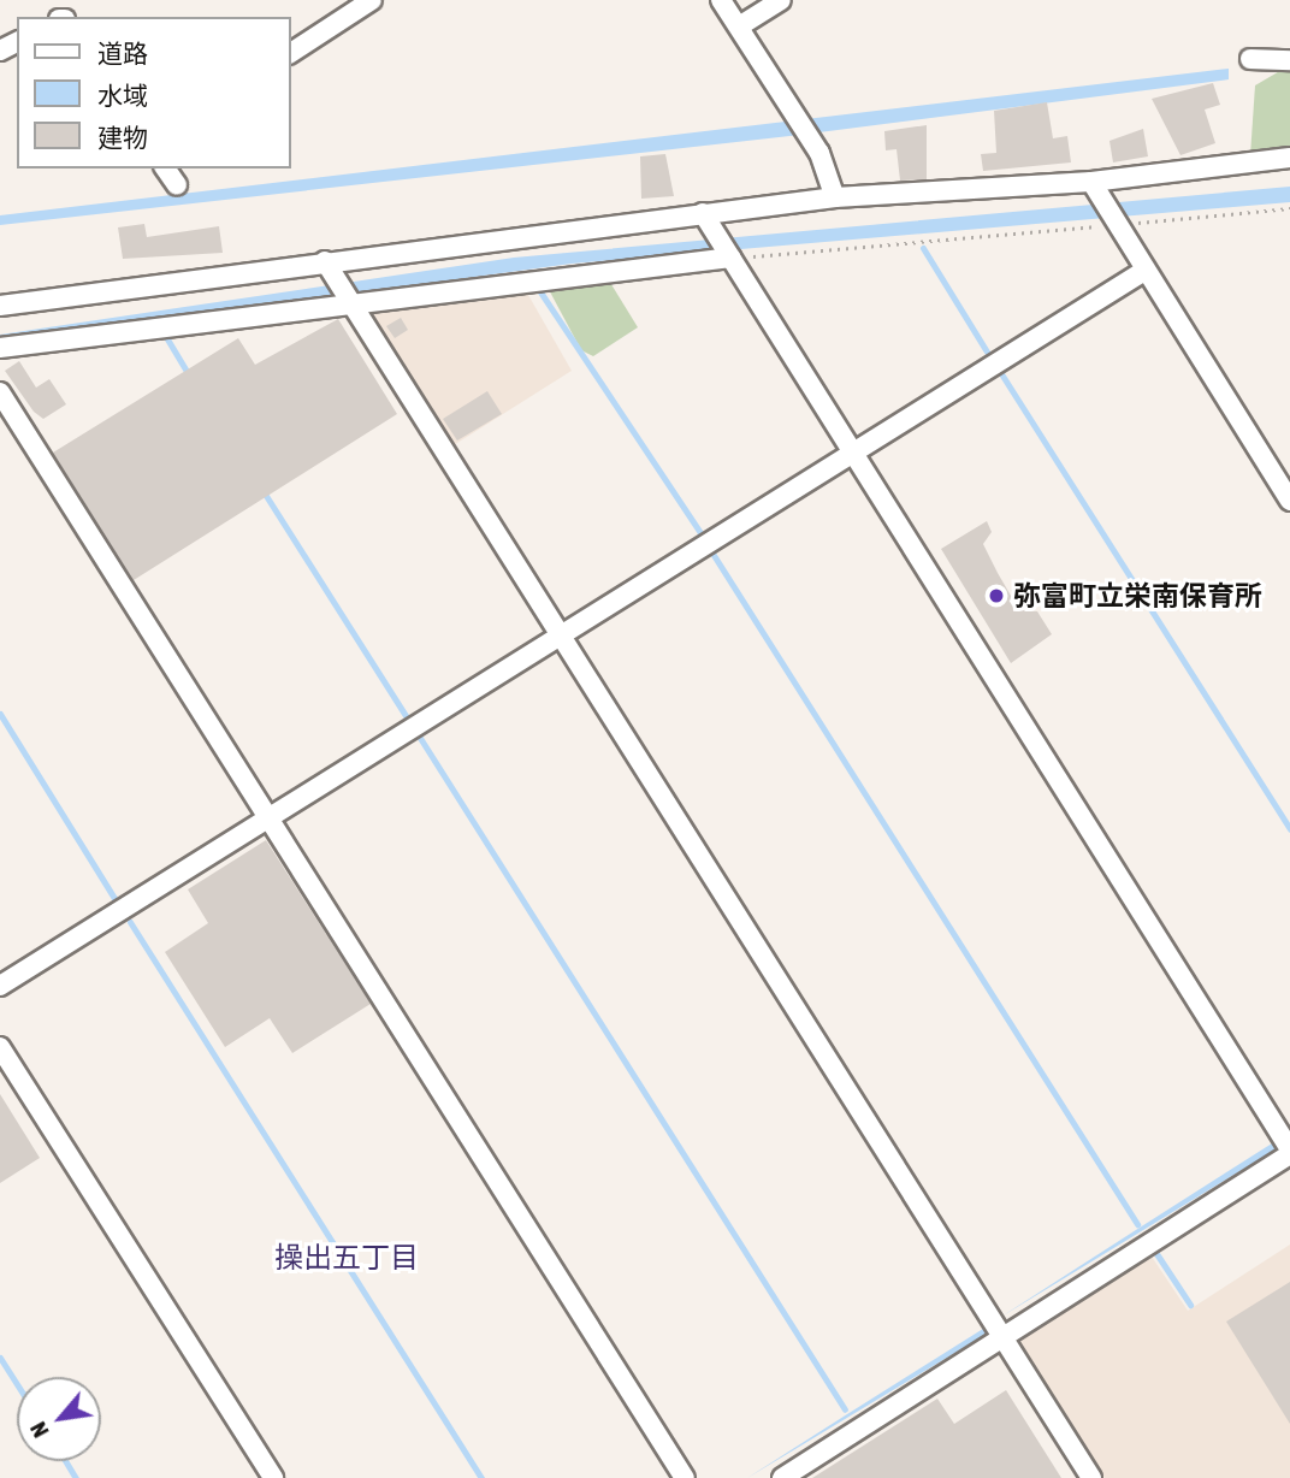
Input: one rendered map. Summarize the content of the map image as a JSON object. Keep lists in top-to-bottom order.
{
  "districts": ["操出五丁目"],
  "places": ["弥富町立栄南保育所"],
  "legend": ["道路", "水域", "建物"],
  "north": "bottom left"
}
